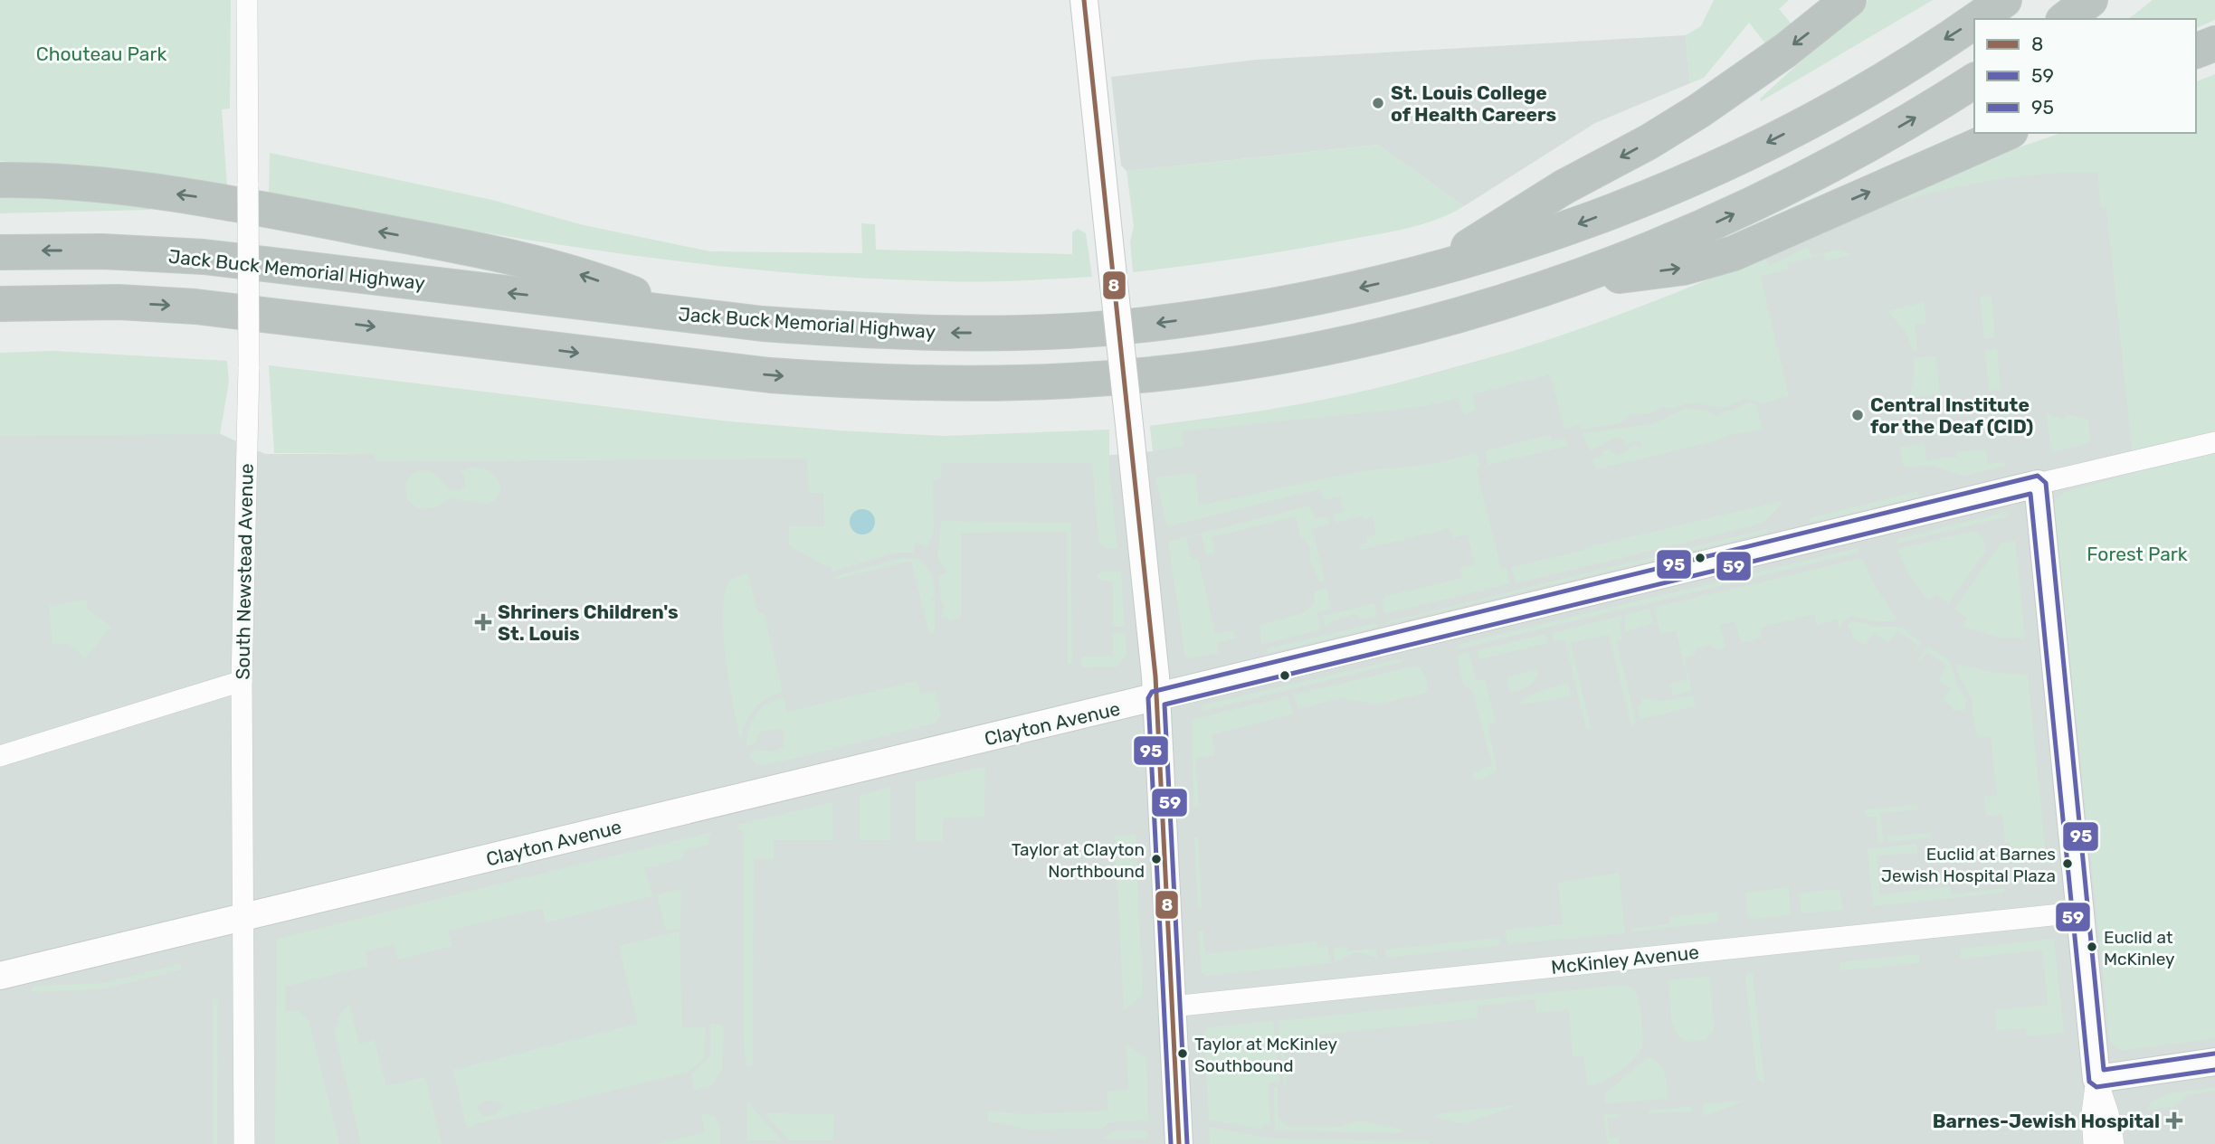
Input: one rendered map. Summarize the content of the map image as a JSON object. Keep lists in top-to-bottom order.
{
  "streets": {
    "highway": ["Jack Buck Memorial Highway"],
    "street": ["South Newstead Avenue", "Clayton Avenue", "McKinley Avenue"]
  },
  "crossings": [
    ["South Newstead Avenue", "Clayton Avenue"]
  ],
  "parks": ["Chouteau Park", "Forest Park"],
  "places": {
    "other": [
      "St. Louis College of Health Careers",
      "Central Institute for the Deaf (CID)",
      "Taylor at Clayton Northbound",
      "Euclid at Barnes Jewish Hospital Plaza",
      "Euclid at McKinley",
      "Taylor at McKinley Southbound"
    ],
    "health": ["Shriners Children's St. Louis", "Barnes-Jewish Hospital"]
  },
  "lines": ["transit line 8", "transit line 95", "transit line 59"],
  "legend": ["8", "59", "95"]
}
